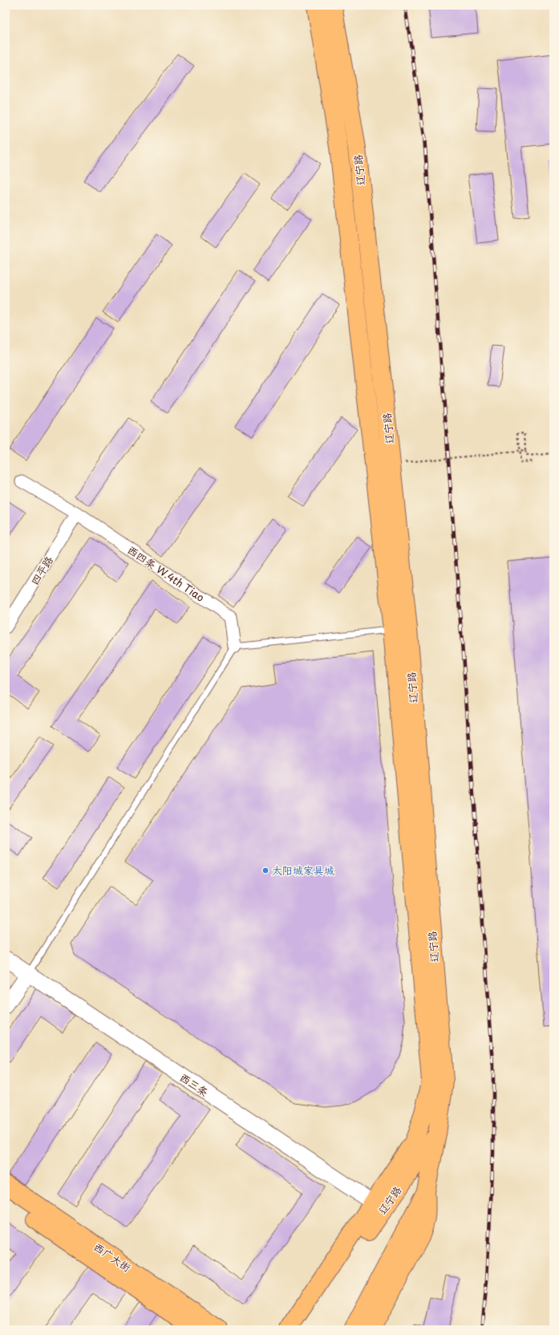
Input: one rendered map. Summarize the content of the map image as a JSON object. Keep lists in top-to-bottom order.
{
  "streets": {
    "main road": ["辽宁路", "西广大街"],
    "street": ["四平路", "西四条 W.4th Tiao", "西三条"]
  },
  "crossings": [
    ["辽宁路", "西三条"],
    ["四平路", "西四条 W.4th Tiao"]
  ],
  "places": ["太阳城家具城"]
}
